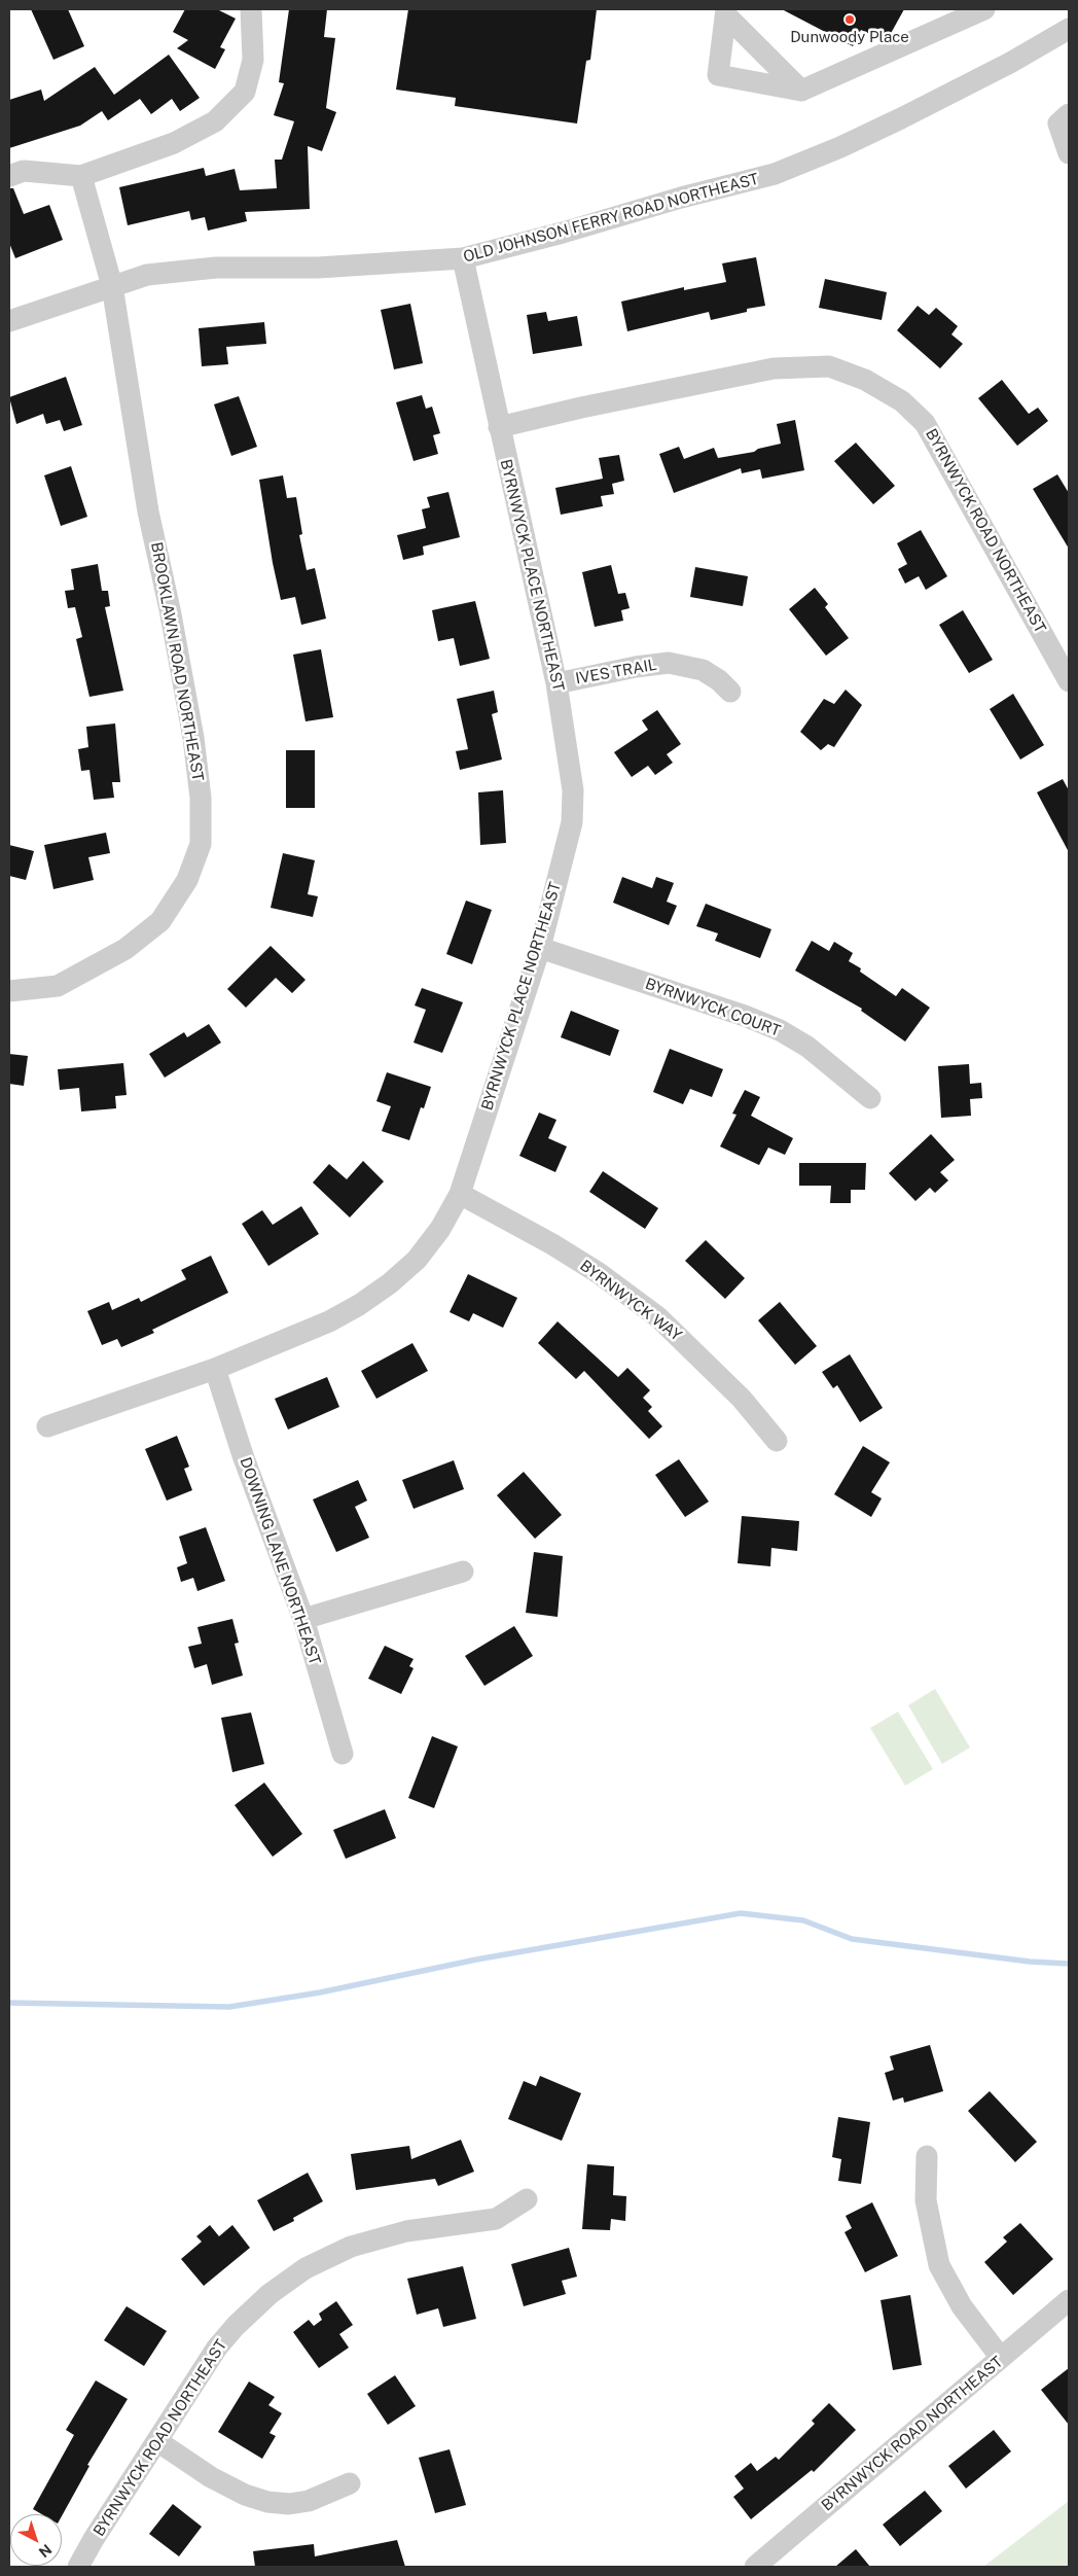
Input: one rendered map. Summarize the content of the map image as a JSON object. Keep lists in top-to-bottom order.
{
  "streets": {
    "street": [
      "OLD JOHNSON FERRY ROAD NORTHEAST",
      "BYRNWYCK ROAD NORTHEAST",
      "BYRNWYCK PLACE NORTHEAST",
      "BROOKLAWN ROAD NORTHEAST",
      "IVES TRAIL",
      "BYRNWYCK COURT",
      "BYRNWYCK WAY",
      "DOWNING LANE NORTHEAST"
    ]
  },
  "crossings": [
    ["OLD JOHNSON FERRY ROAD NORTHEAST", "BYRNWYCK PLACE NORTHEAST"],
    ["OLD JOHNSON FERRY ROAD NORTHEAST", "BROOKLAWN ROAD NORTHEAST"],
    ["BYRNWYCK ROAD NORTHEAST", "BYRNWYCK PLACE NORTHEAST"],
    ["BYRNWYCK PLACE NORTHEAST", "IVES TRAIL"],
    ["BYRNWYCK PLACE NORTHEAST", "BYRNWYCK COURT"],
    ["BYRNWYCK PLACE NORTHEAST", "BYRNWYCK WAY"],
    ["BYRNWYCK PLACE NORTHEAST", "DOWNING LANE NORTHEAST"]
  ],
  "places": ["Dunwoody Place"],
  "north": "bottom right"
}
